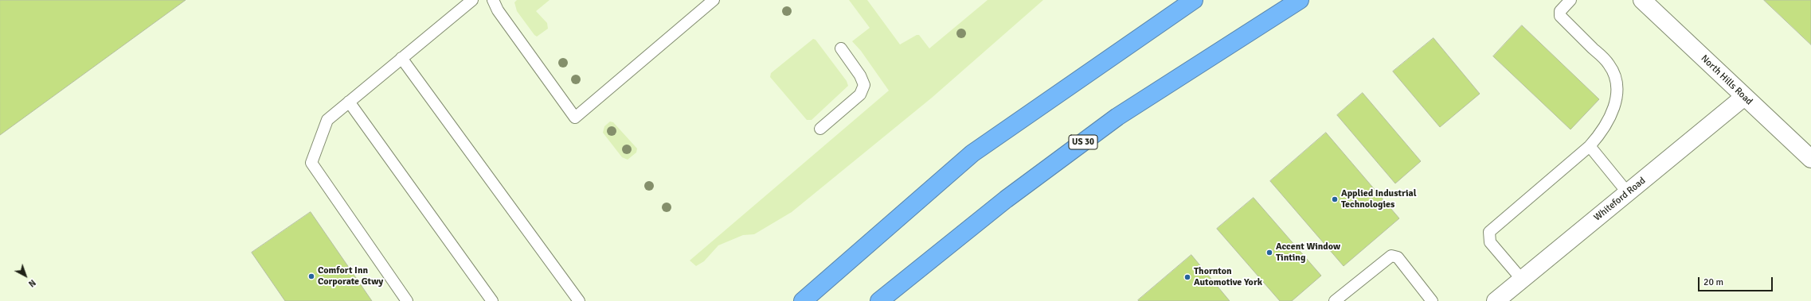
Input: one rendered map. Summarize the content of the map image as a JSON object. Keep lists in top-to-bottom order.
{
  "streets": {
    "highway": ["US 30"],
    "street": ["North Hills Road", "Whiteford Road"]
  },
  "crossings": [
    ["North Hills Road", "Whiteford Road"]
  ],
  "places": [
    "Applied Industrial Technologies",
    "Accent Window Tinting",
    "Comfort Inn Corporate Gtwy",
    "Thornton Automotive York"
  ],
  "scale_bar": "20 m",
  "north": "bottom right"
}
